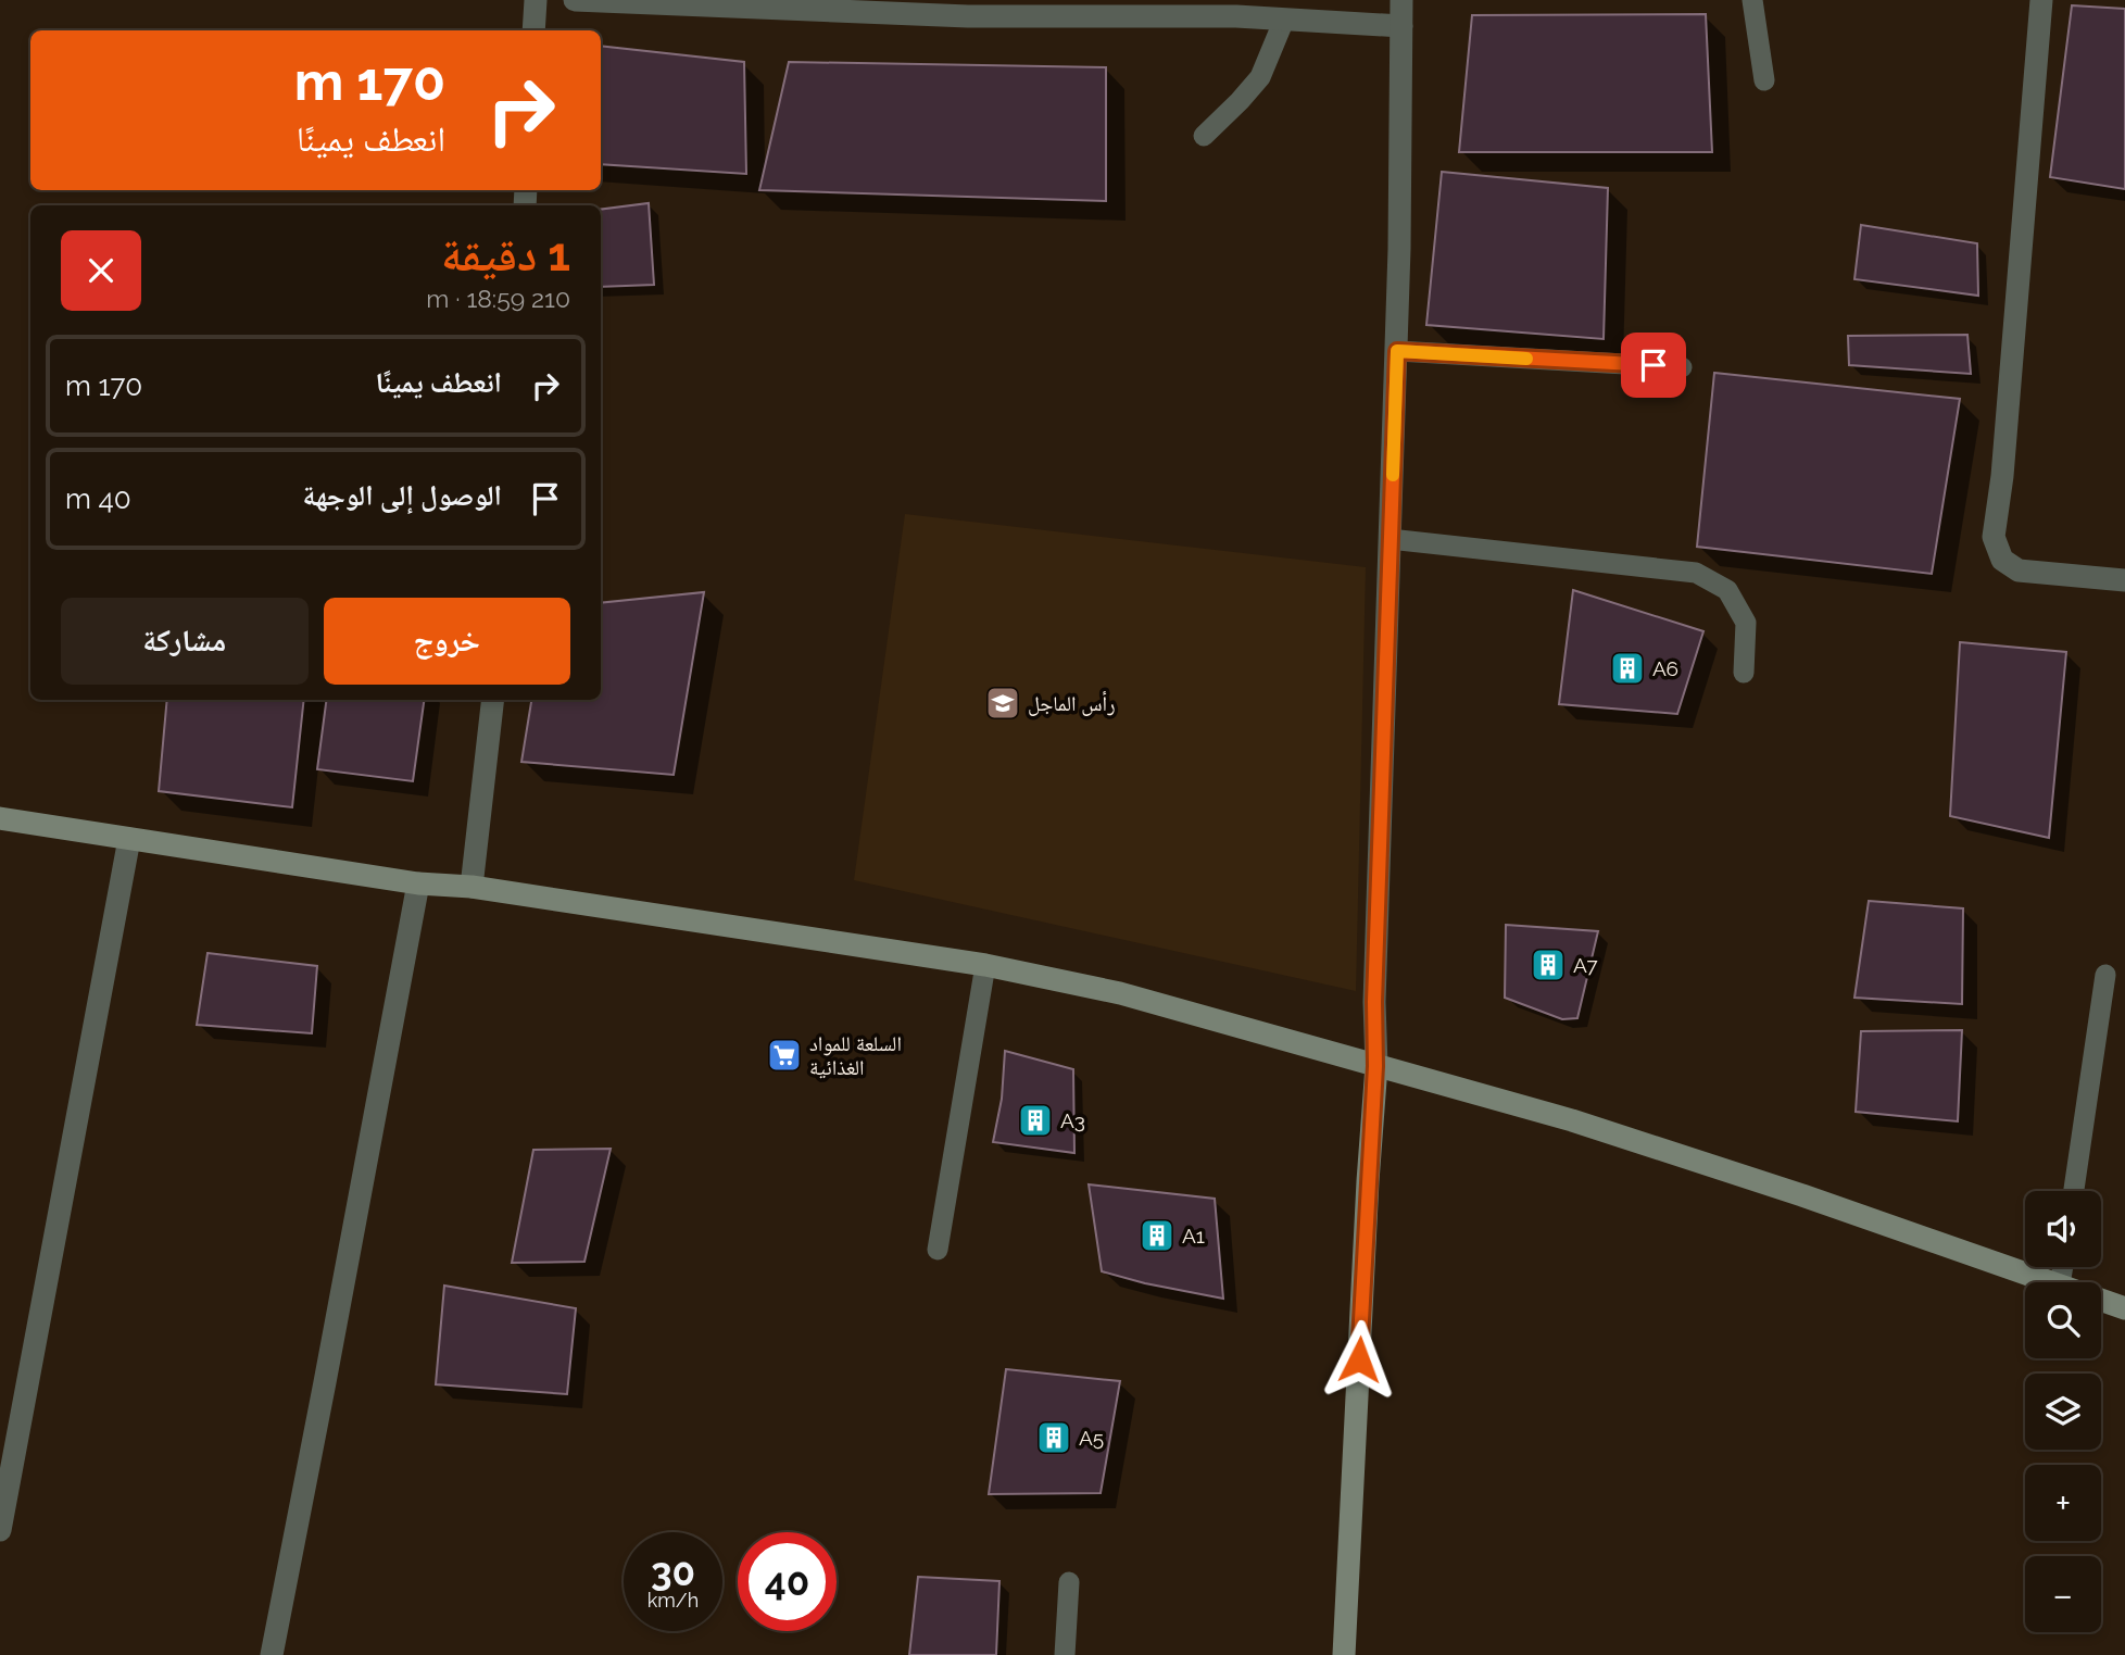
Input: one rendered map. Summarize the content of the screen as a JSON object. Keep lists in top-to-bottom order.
{
  "places": {
    "building": [
      "A6",
      "A7",
      "A3",
      "A1",
      "A5"
    ],
    "school or university": ["رأس الماجل"],
    "supermarket": ["السلعة للمواد الغذائية"]
  },
  "page": {
    "turn": ["170 m", "انعطف يمينًا"],
    "heading": ["1 دقيقة", "210 m · 18:59"],
    "list": [
      {
        "name": "انعطف يمينًا",
        "value": "170 m"
      },
      {
        "name": "الوصول إلى الوجهة",
        "value": "40 m"
      }
    ],
    "buttons": ["خروج", "مشاركة"],
    "map_buttons": ["+", "−"],
    "speed": "30 km/h",
    "limit": "40"
  }
}
